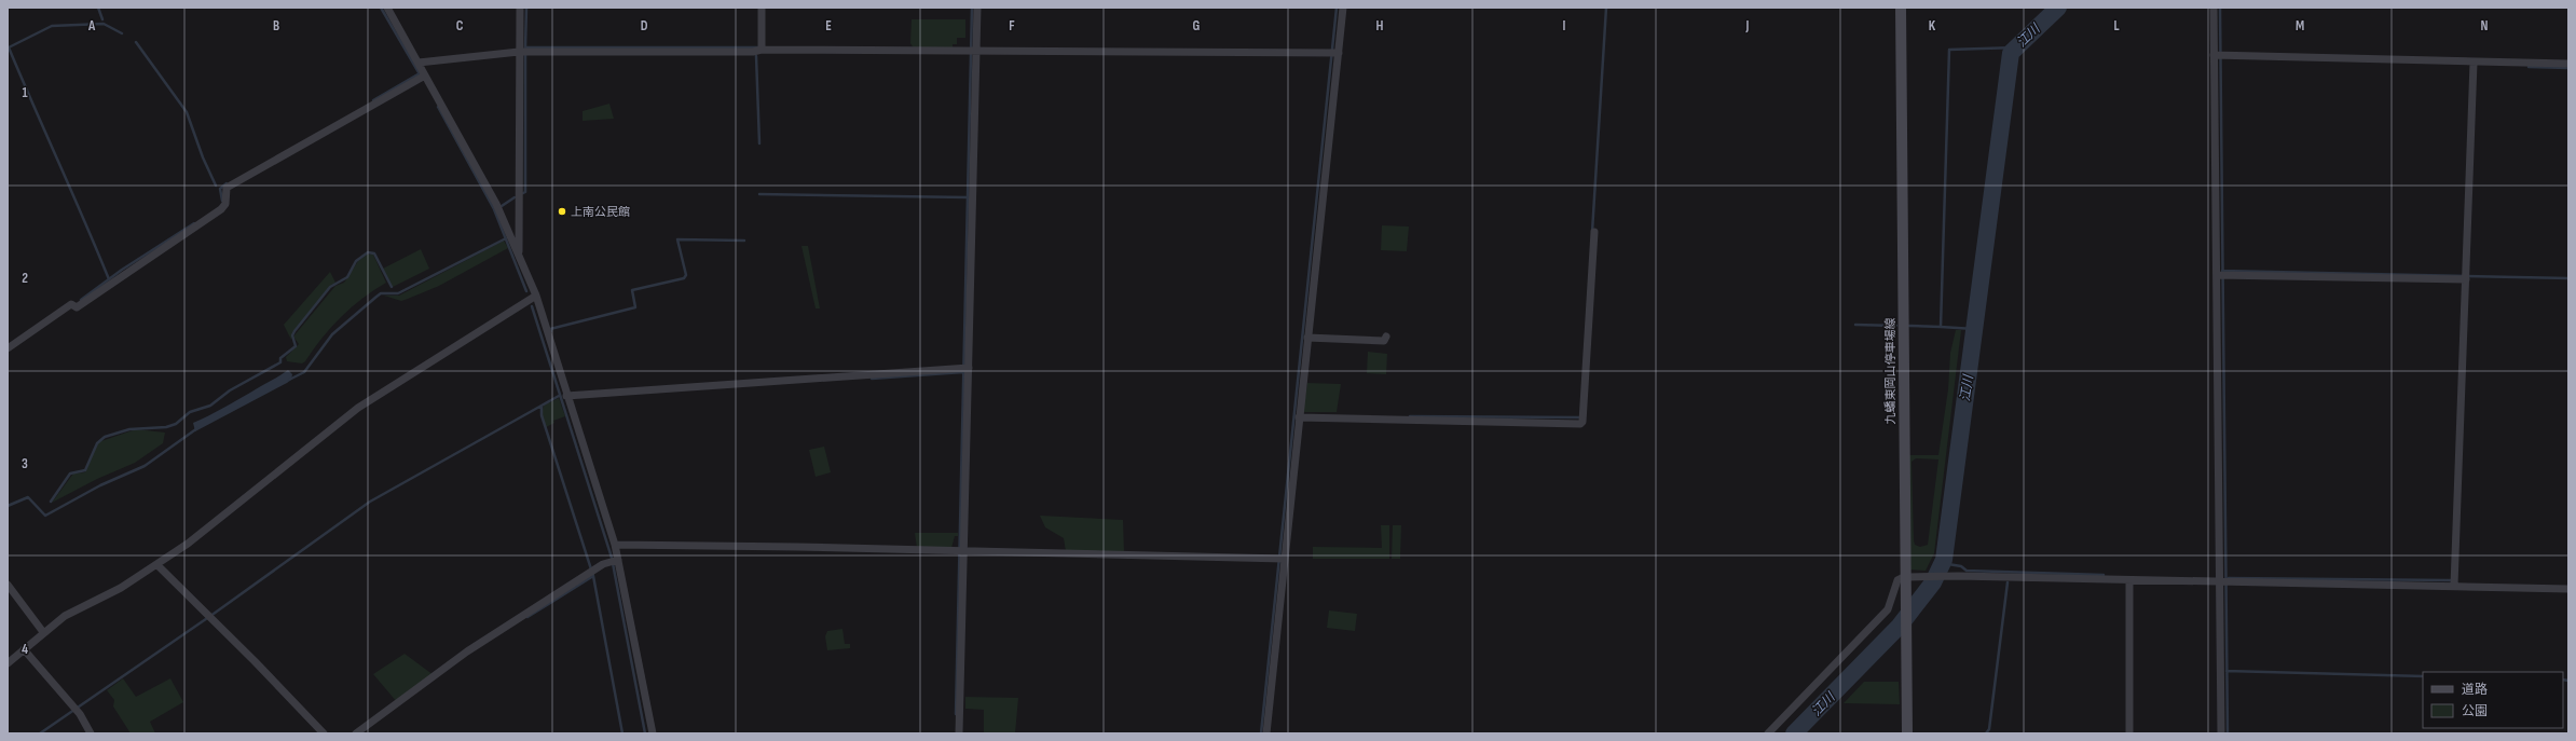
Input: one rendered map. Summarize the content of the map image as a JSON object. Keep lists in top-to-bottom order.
{
  "streets": {
    "main road": ["九蟠東岡山停車場線"]
  },
  "water": ["江川"],
  "places": ["上南公民館"],
  "legend": ["道路", "公園"],
  "grid": {
    "columns": [
      "A",
      "B",
      "C",
      "D",
      "E",
      "F",
      "G",
      "H",
      "I",
      "J",
      "K",
      "L",
      "M",
      "N"
    ],
    "rows": [
      "1",
      "2",
      "3",
      "4"
    ]
  }
}
